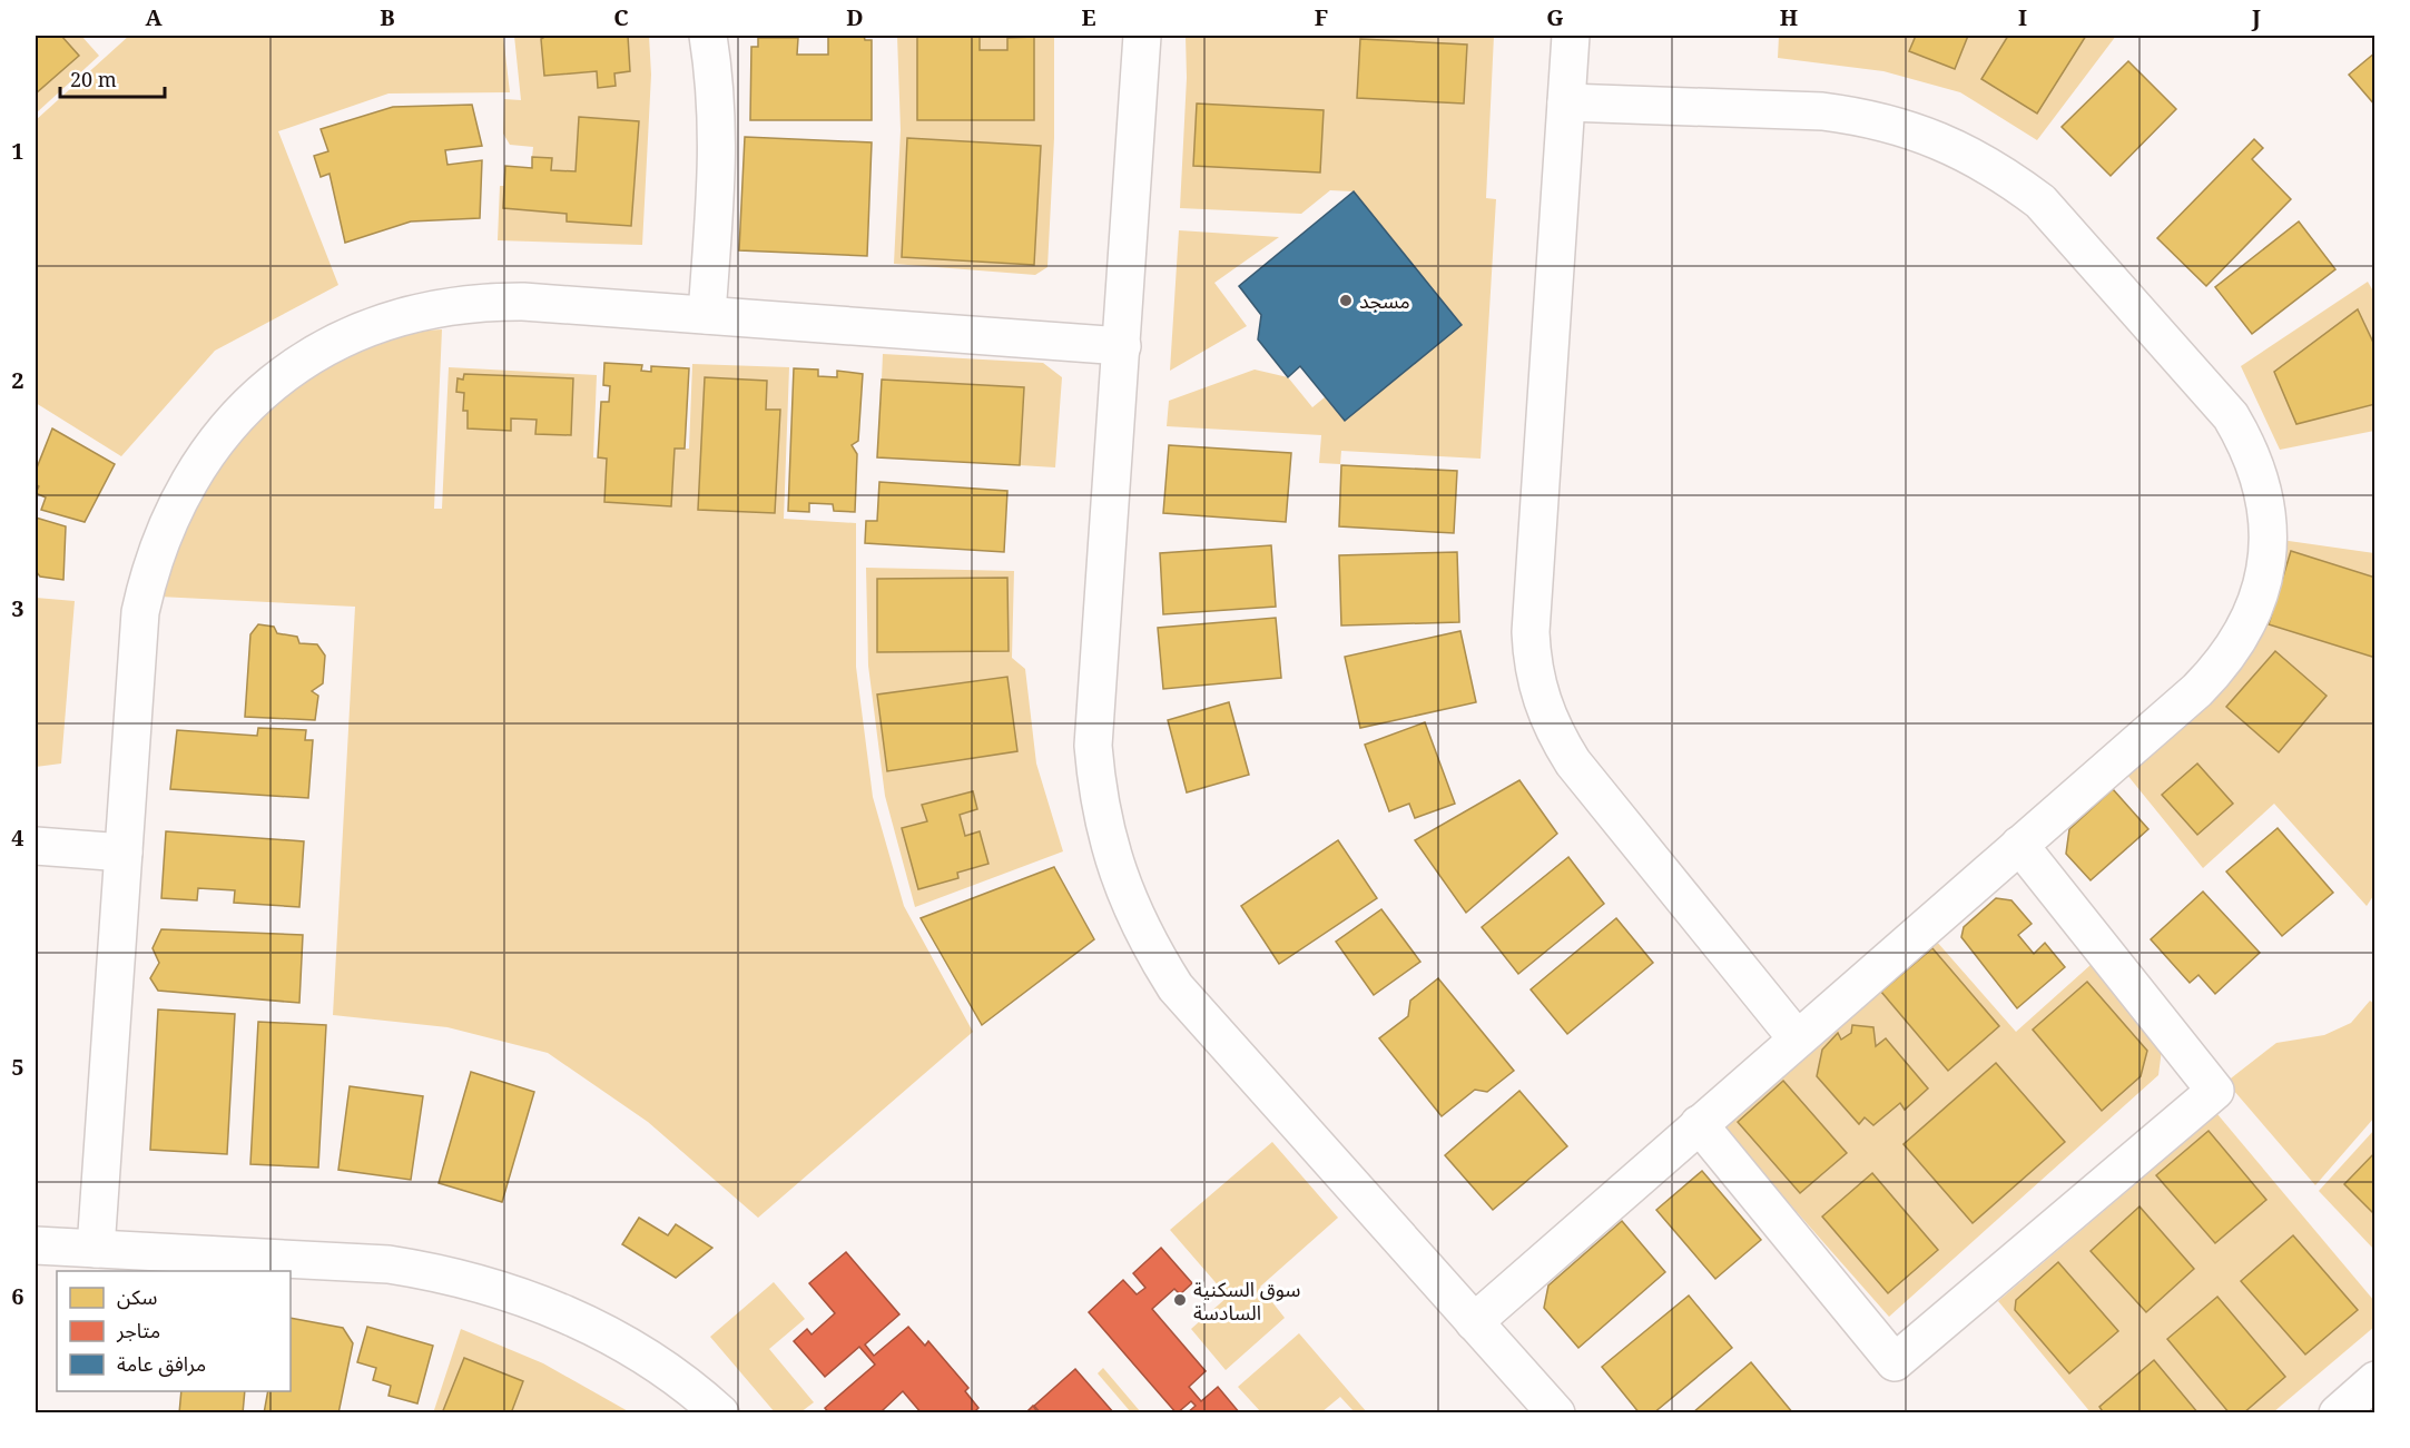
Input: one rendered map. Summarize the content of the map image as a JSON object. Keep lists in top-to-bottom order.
{
  "places": ["مسجد", "سوق السكنية السادسة"],
  "legend": ["سكن", "متاجر", "مرافق عامة"],
  "scale_bar": "20 m",
  "grid": {
    "columns": [
      "A",
      "B",
      "C",
      "D",
      "E",
      "F",
      "G",
      "H",
      "I",
      "J"
    ],
    "rows": [
      "1",
      "2",
      "3",
      "4",
      "5",
      "6"
    ]
  }
}
